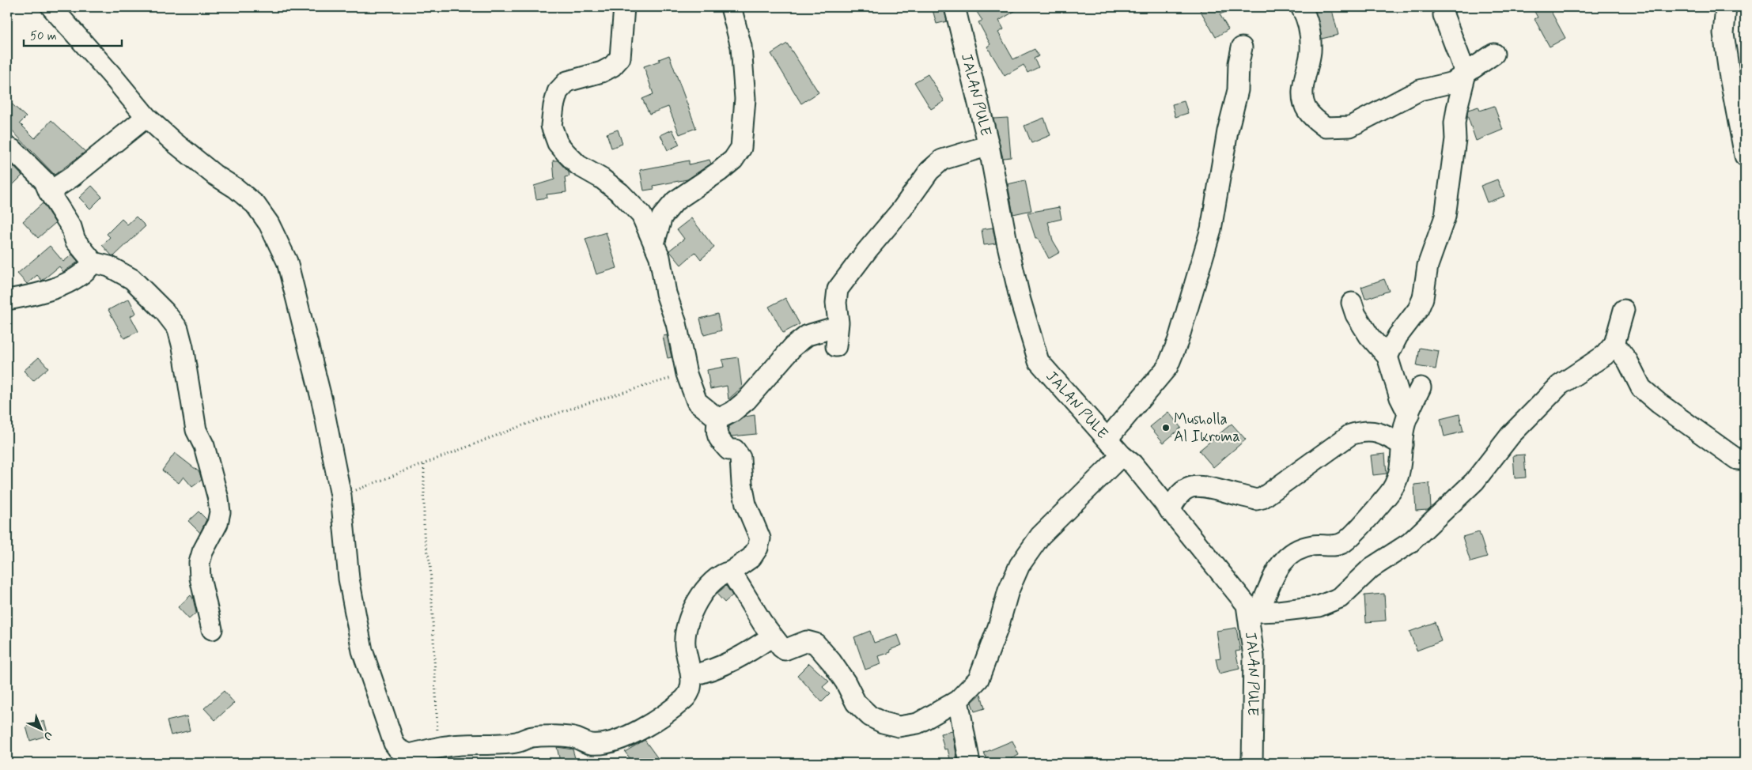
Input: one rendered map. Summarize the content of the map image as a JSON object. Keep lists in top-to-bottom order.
{
  "streets": {
    "street": ["JALAN PULE"]
  },
  "places": ["Musholla Al Ikroma"],
  "scale_bar": "50 m",
  "north": "bottom right"
}
